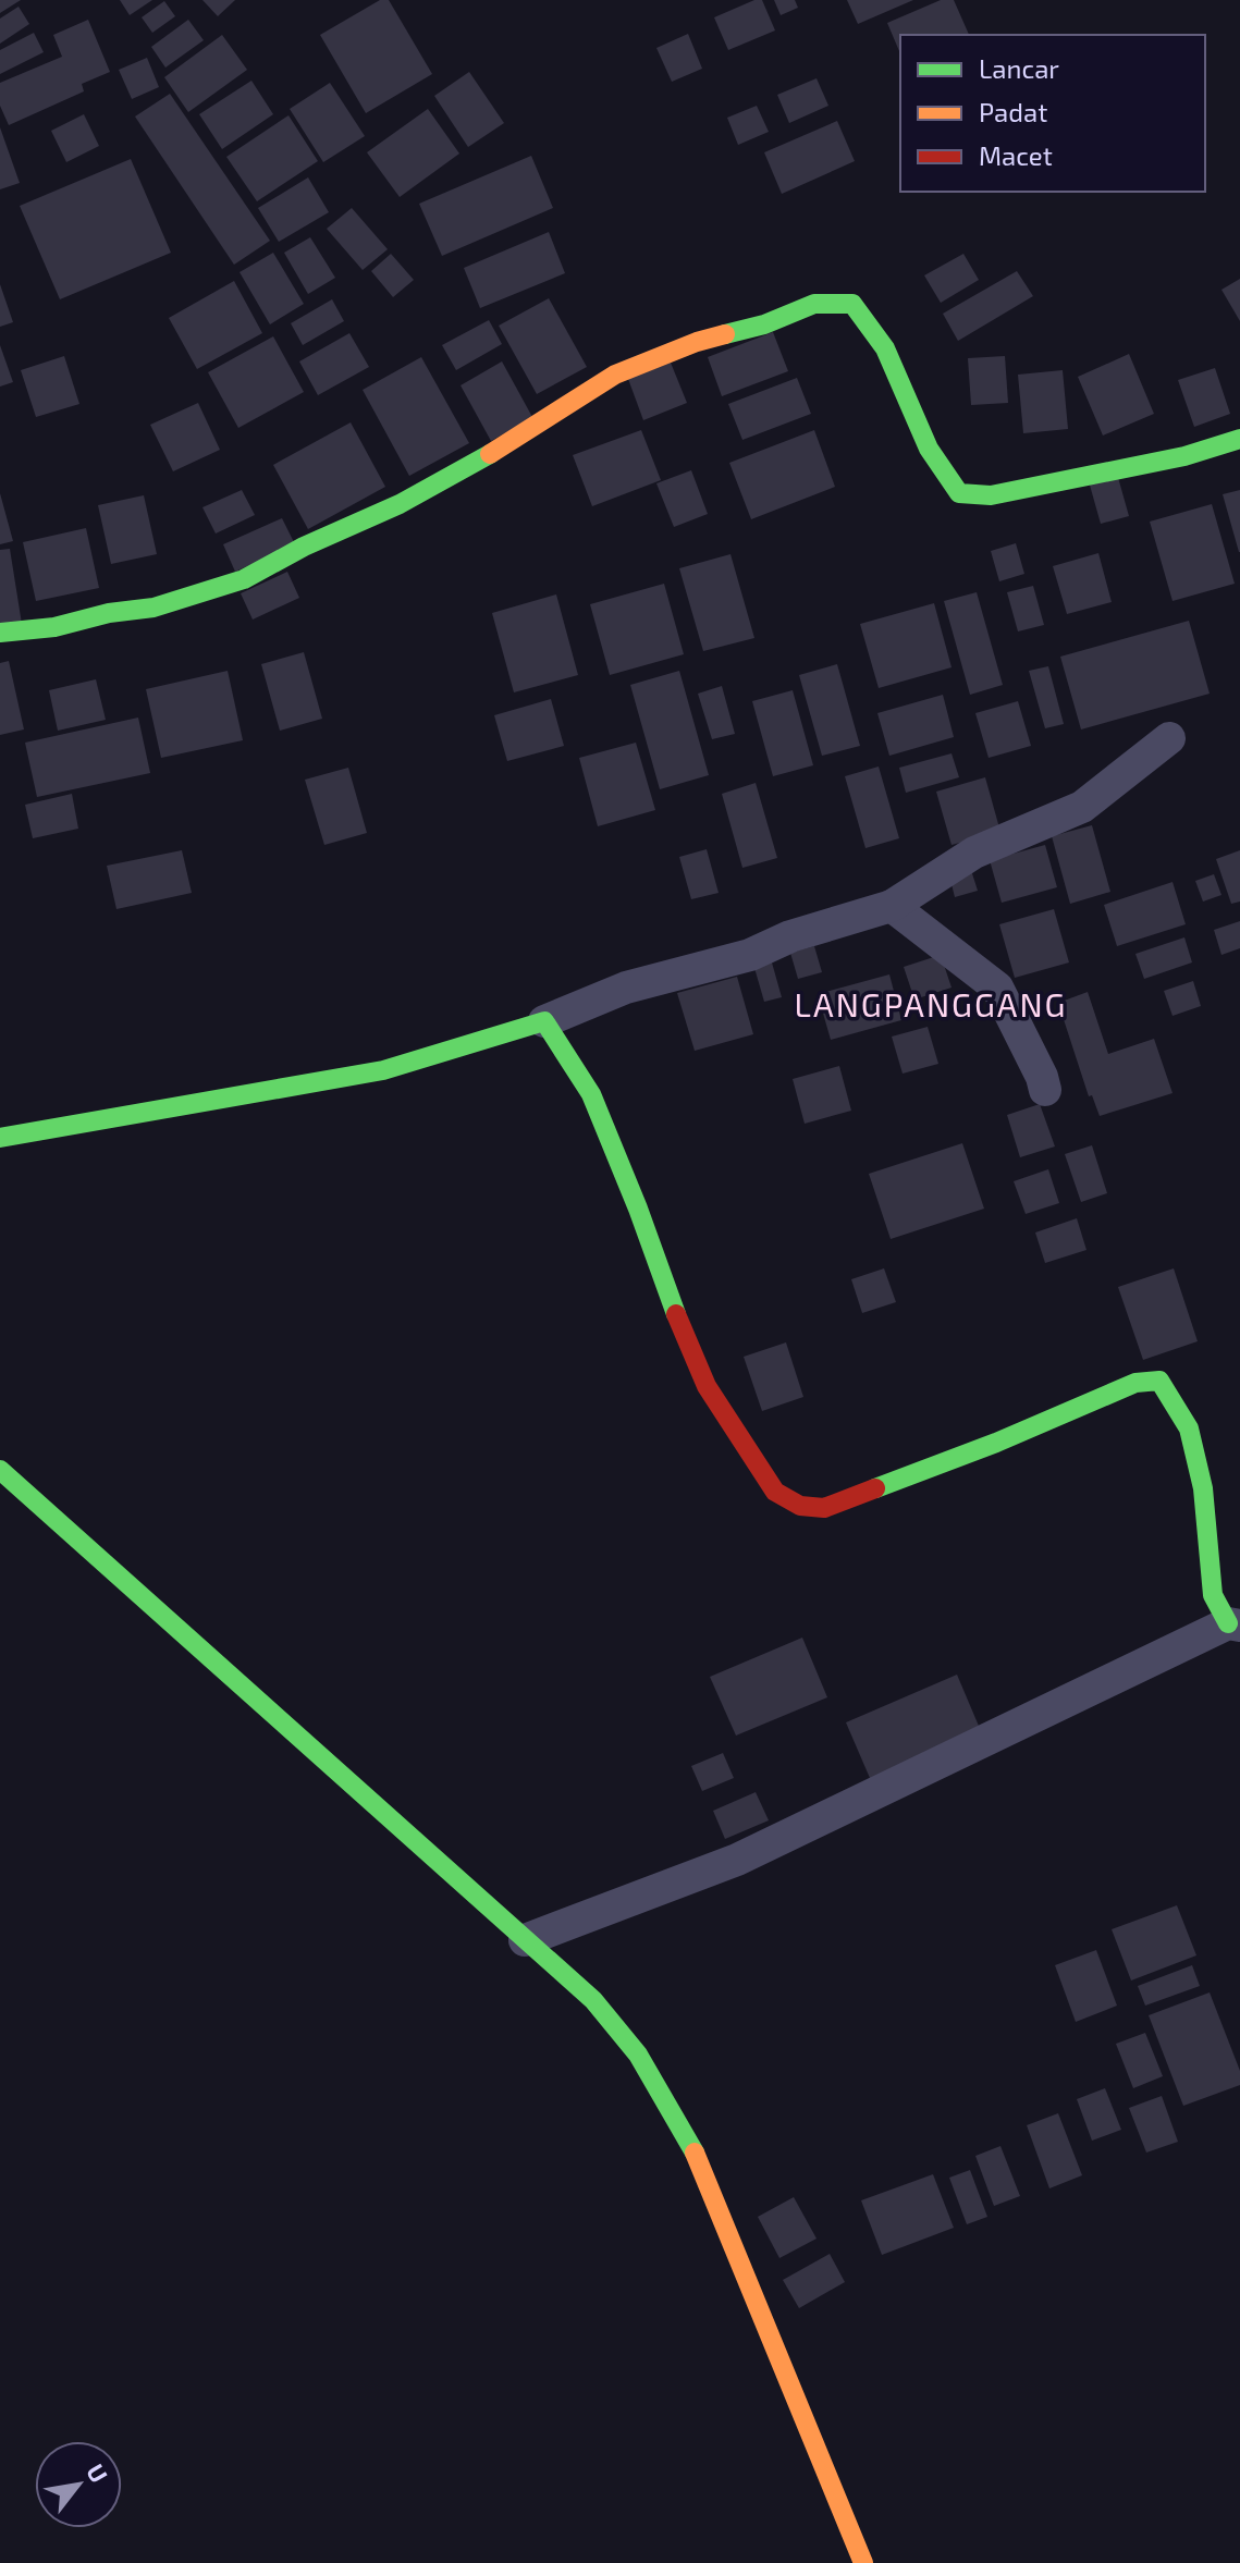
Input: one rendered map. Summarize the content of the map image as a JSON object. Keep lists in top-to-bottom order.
{
  "districts": ["LANGPANGGANG"],
  "legend": ["Lancar", "Padat", "Macet"],
  "north": "top right"
}
